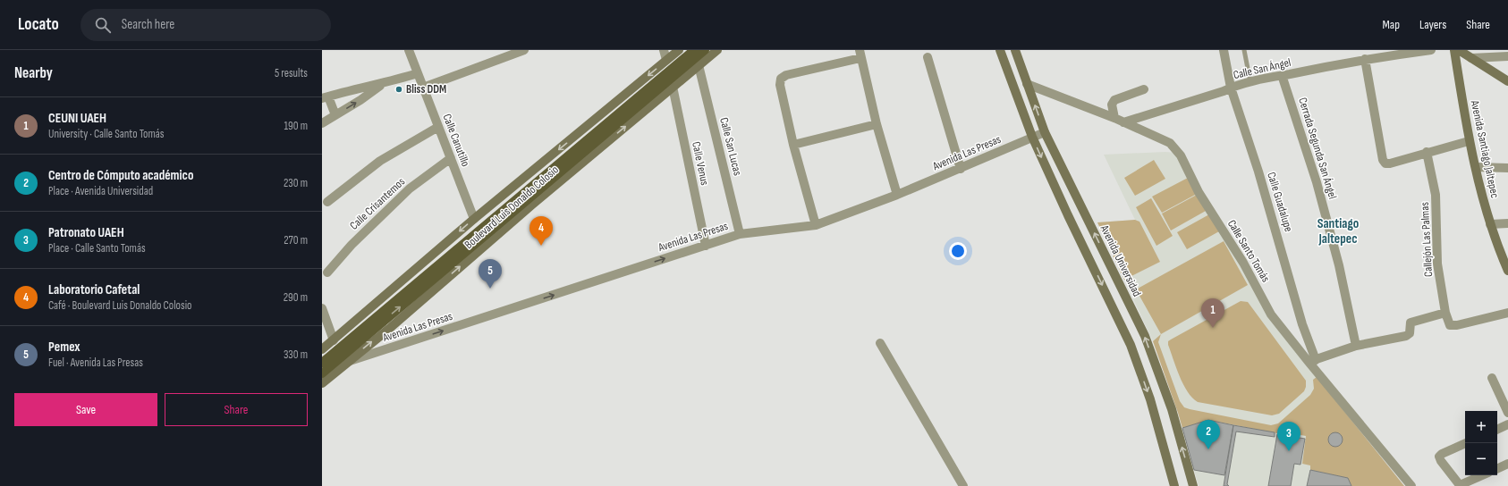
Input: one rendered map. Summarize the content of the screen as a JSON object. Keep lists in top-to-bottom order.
{
  "streets": {
    "street": [
      "Calle San Ángel",
      "Calle Canutillo",
      "Calle San Lucas",
      "Cerrada Segunda San Ángel",
      "Avenida Santiago Jaltepec",
      "Avenida Las Presas",
      "Calle Venus",
      "Calle Guadalupe",
      "Calle Crisantemos",
      "Boulevard Luis Donaldo Colosio",
      "Callejón Las Palmas",
      "Calle Santo Tomás",
      "Avenida Universidad"
    ]
  },
  "crossings": [
    ["Calle San Ángel", "Cerrada Segunda San Ángel"],
    ["Calle San Ángel", "Calle Guadalupe"],
    ["Calle San Ángel", "Calle Santo Tomás"],
    ["Calle Canutillo", "Calle Crisantemos"],
    ["Calle Canutillo", "Boulevard Luis Donaldo Colosio"],
    ["Calle San Lucas", "Avenida Las Presas"],
    ["Calle San Lucas", "Boulevard Luis Donaldo Colosio"],
    ["Avenida Las Presas", "Calle Venus"],
    ["Avenida Las Presas", "Boulevard Luis Donaldo Colosio"],
    ["Avenida Las Presas", "Avenida Universidad"],
    ["Calle Venus", "Boulevard Luis Donaldo Colosio"],
    ["Calle Guadalupe", "Calle Santo Tomás"],
    ["Calle Santo Tomás", "Avenida Universidad"]
  ],
  "one_way": ["Avenida Las Presas"],
  "districts": ["Santiago Jaltepec"],
  "places": ["Bliss DDM"],
  "page": {
    "header": "Locato",
    "search": "Search here",
    "nav": ["Map", "Layers", "Share"],
    "heading": ["Nearby", "5 results"],
    "list": [
      {
        "mark": "1",
        "name": "CEUNI UAEH",
        "note": "University · Calle Santo Tomás",
        "value": "190 m"
      },
      {
        "mark": "2",
        "name": "Centro de Cómputo académico",
        "note": "Place · Avenida Universidad",
        "value": "230 m"
      },
      {
        "mark": "3",
        "name": "Patronato UAEH",
        "note": "Place · Calle Santo Tomás",
        "value": "270 m"
      },
      {
        "mark": "4",
        "name": "Laboratorio Cafetal",
        "note": "Café · Boulevard Luis Donaldo Colosio",
        "value": "290 m"
      },
      {
        "mark": "5",
        "name": "Pemex",
        "note": "Fuel · Avenida Las Presas",
        "value": "330 m"
      }
    ],
    "pins": [
      "4",
      "5",
      "1",
      "2",
      "3"
    ],
    "buttons": ["Save", "Share"],
    "map_buttons": ["+", "−"]
  }
}
